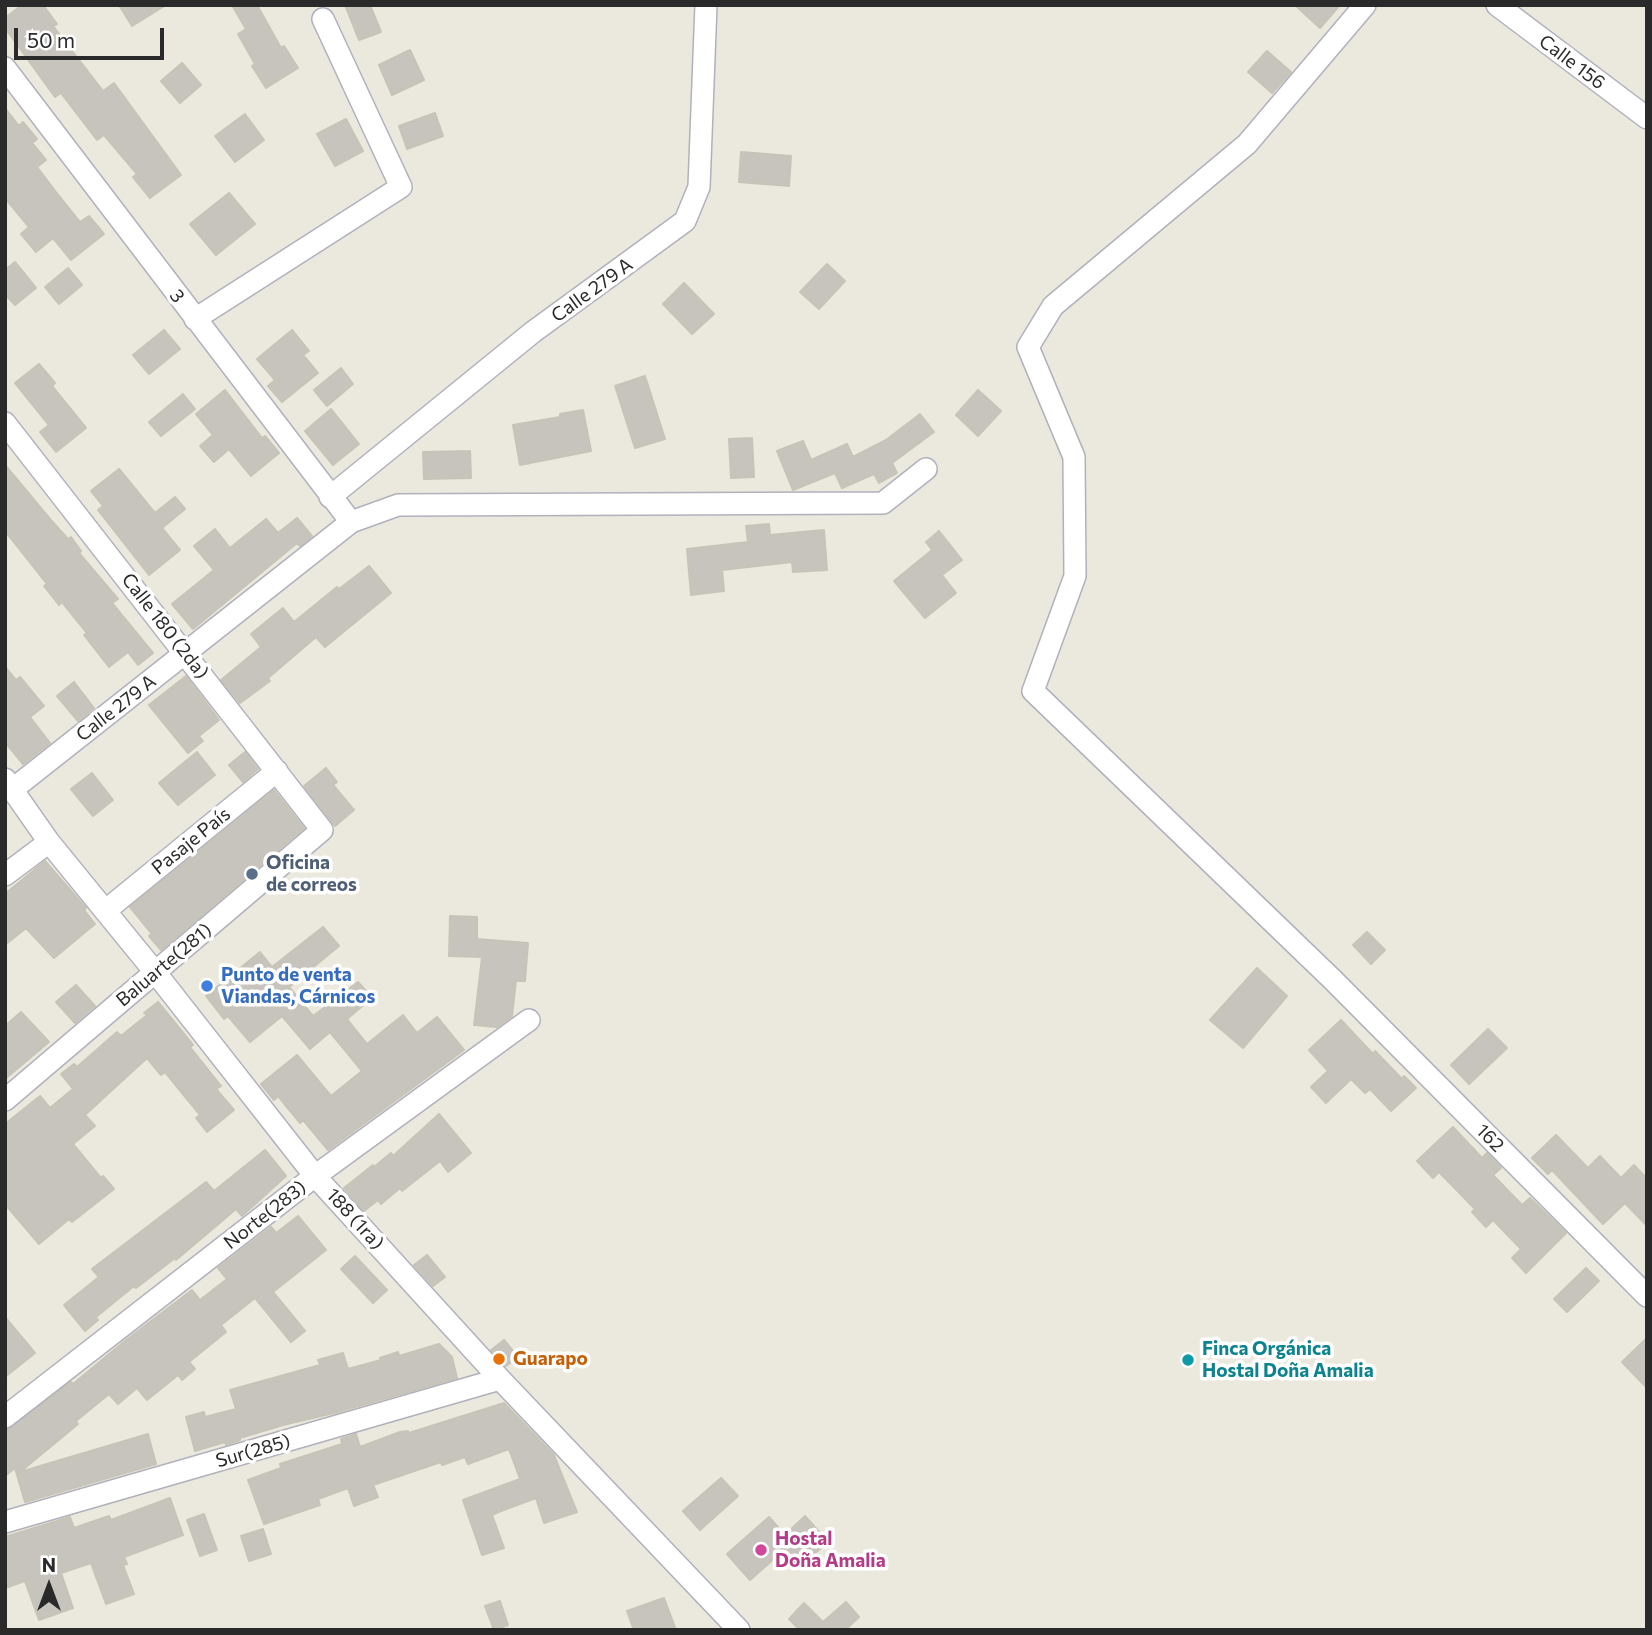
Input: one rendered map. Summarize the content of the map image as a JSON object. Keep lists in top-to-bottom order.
{
  "streets": {
    "street": [
      "Calle 156",
      "Calle 279 A",
      "3",
      "Calle 180 (2da)",
      "Pasaje País",
      "Baluarte(281)",
      "162",
      "Norte(283)",
      "188 (1ra)",
      "Sur(285)"
    ]
  },
  "crossings": [
    ["Calle 279 A", "3"],
    ["Calle 279 A", "Calle 180 (2da)"],
    ["Calle 279 A", "188 (1ra)"],
    ["Calle 180 (2da)", "Pasaje País"],
    ["Calle 180 (2da)", "Baluarte(281)"],
    ["Pasaje País", "188 (1ra)"],
    ["Baluarte(281)", "188 (1ra)"],
    ["Norte(283)", "188 (1ra)"],
    ["188 (1ra)", "Sur(285)"]
  ],
  "places": [
    "Oficina de correos",
    "Punto de venta Viandas, Cárnicos",
    "Guarapo",
    "Finca Orgánica Hostal Doña Amalia",
    "Hostal Doña Amalia"
  ],
  "scale_bar": "50 m",
  "north": "top"
}
